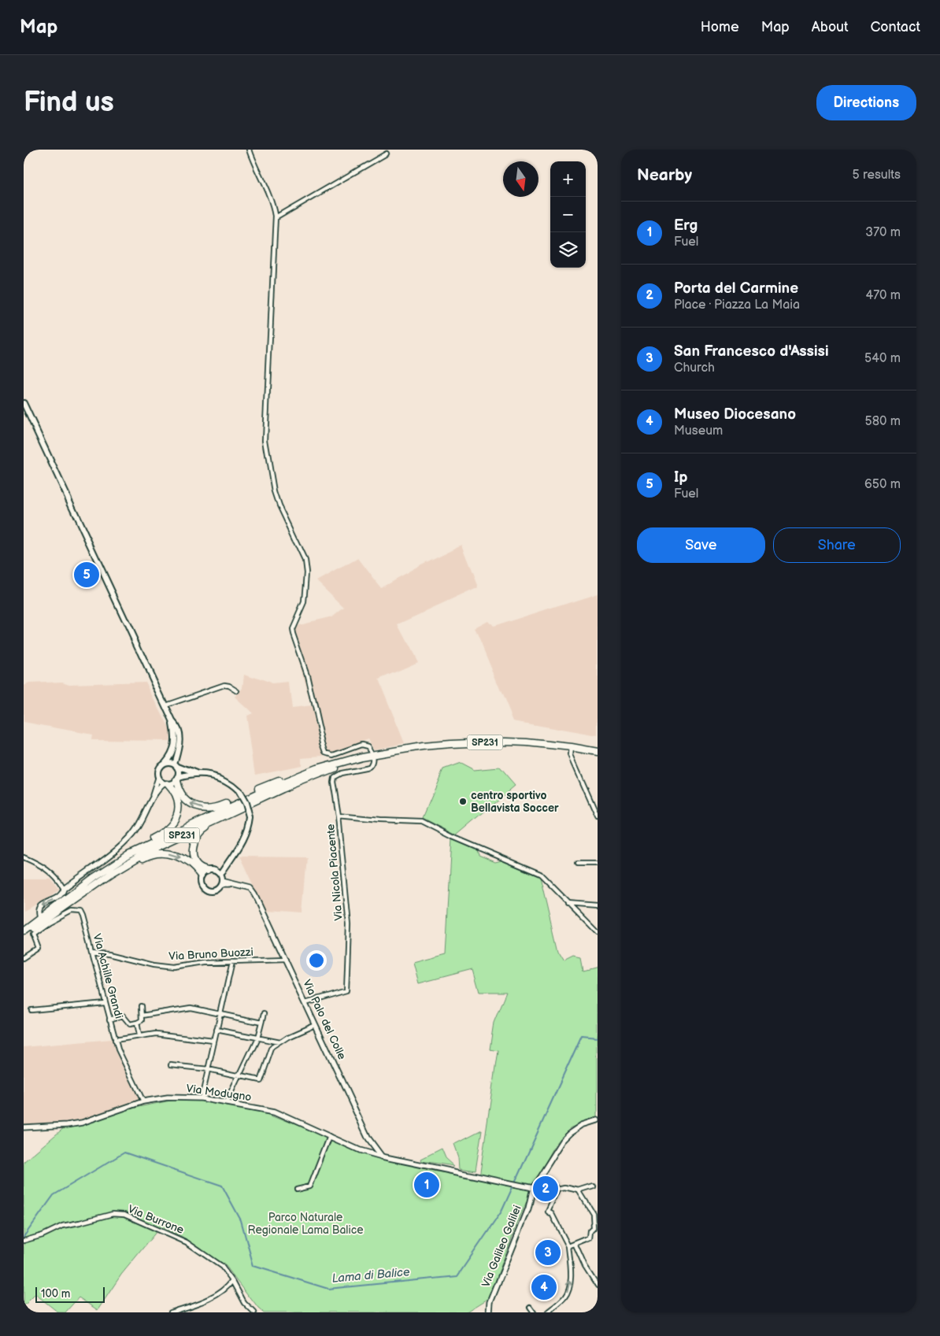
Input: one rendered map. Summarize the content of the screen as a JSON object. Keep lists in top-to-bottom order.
{
  "streets": {
    "main road": ["SP231"],
    "street": [
      "Via Nicola Piacente",
      "Via Bruno Buozzi",
      "Via Achille Grandi",
      "Via Palo del Colle",
      "Via Modugno",
      "Via Burrone",
      "Via Galileo Galilei"
    ]
  },
  "crossings": [
    ["Via Nicola Piacente", "Via Palo del Colle"],
    ["Via Bruno Buozzi", "Via Achille Grandi"],
    ["Via Bruno Buozzi", "Via Palo del Colle"],
    ["Via Achille Grandi", "Via Modugno"],
    ["Via Palo del Colle", "Via Modugno"],
    ["Via Modugno", "Via Galileo Galilei"]
  ],
  "water": ["Lama di Balice"],
  "parks": ["Parco Naturale Regionale Lama Balice"],
  "places": ["centro sportivo Bellavista Soccer"],
  "scale_bar": "100 m",
  "north": "bottom",
  "page": {
    "header": "Map",
    "nav": [
      "Home",
      "Map",
      "About",
      "Contact"
    ],
    "buttons": [
      "Directions",
      ["Save", "Share"]
    ],
    "title": "Find us",
    "heading": ["Nearby", "5 results"],
    "map_buttons": ["+", "−"],
    "list": [
      {
        "mark": "1",
        "name": "Erg",
        "note": "Fuel",
        "value": "370 m"
      },
      {
        "mark": "2",
        "name": "Porta del Carmine",
        "note": "Place · Piazza La Maia",
        "value": "470 m"
      },
      {
        "mark": "3",
        "name": "San Francesco d'Assisi",
        "note": "Church",
        "value": "540 m"
      },
      {
        "mark": "4",
        "name": "Museo Diocesano",
        "note": "Museum",
        "value": "580 m"
      },
      {
        "mark": "5",
        "name": "Ip",
        "note": "Fuel",
        "value": "650 m"
      }
    ],
    "pins": [
      "5",
      "1",
      "2",
      "3",
      "4"
    ],
    "scale": "100 m"
  }
}
